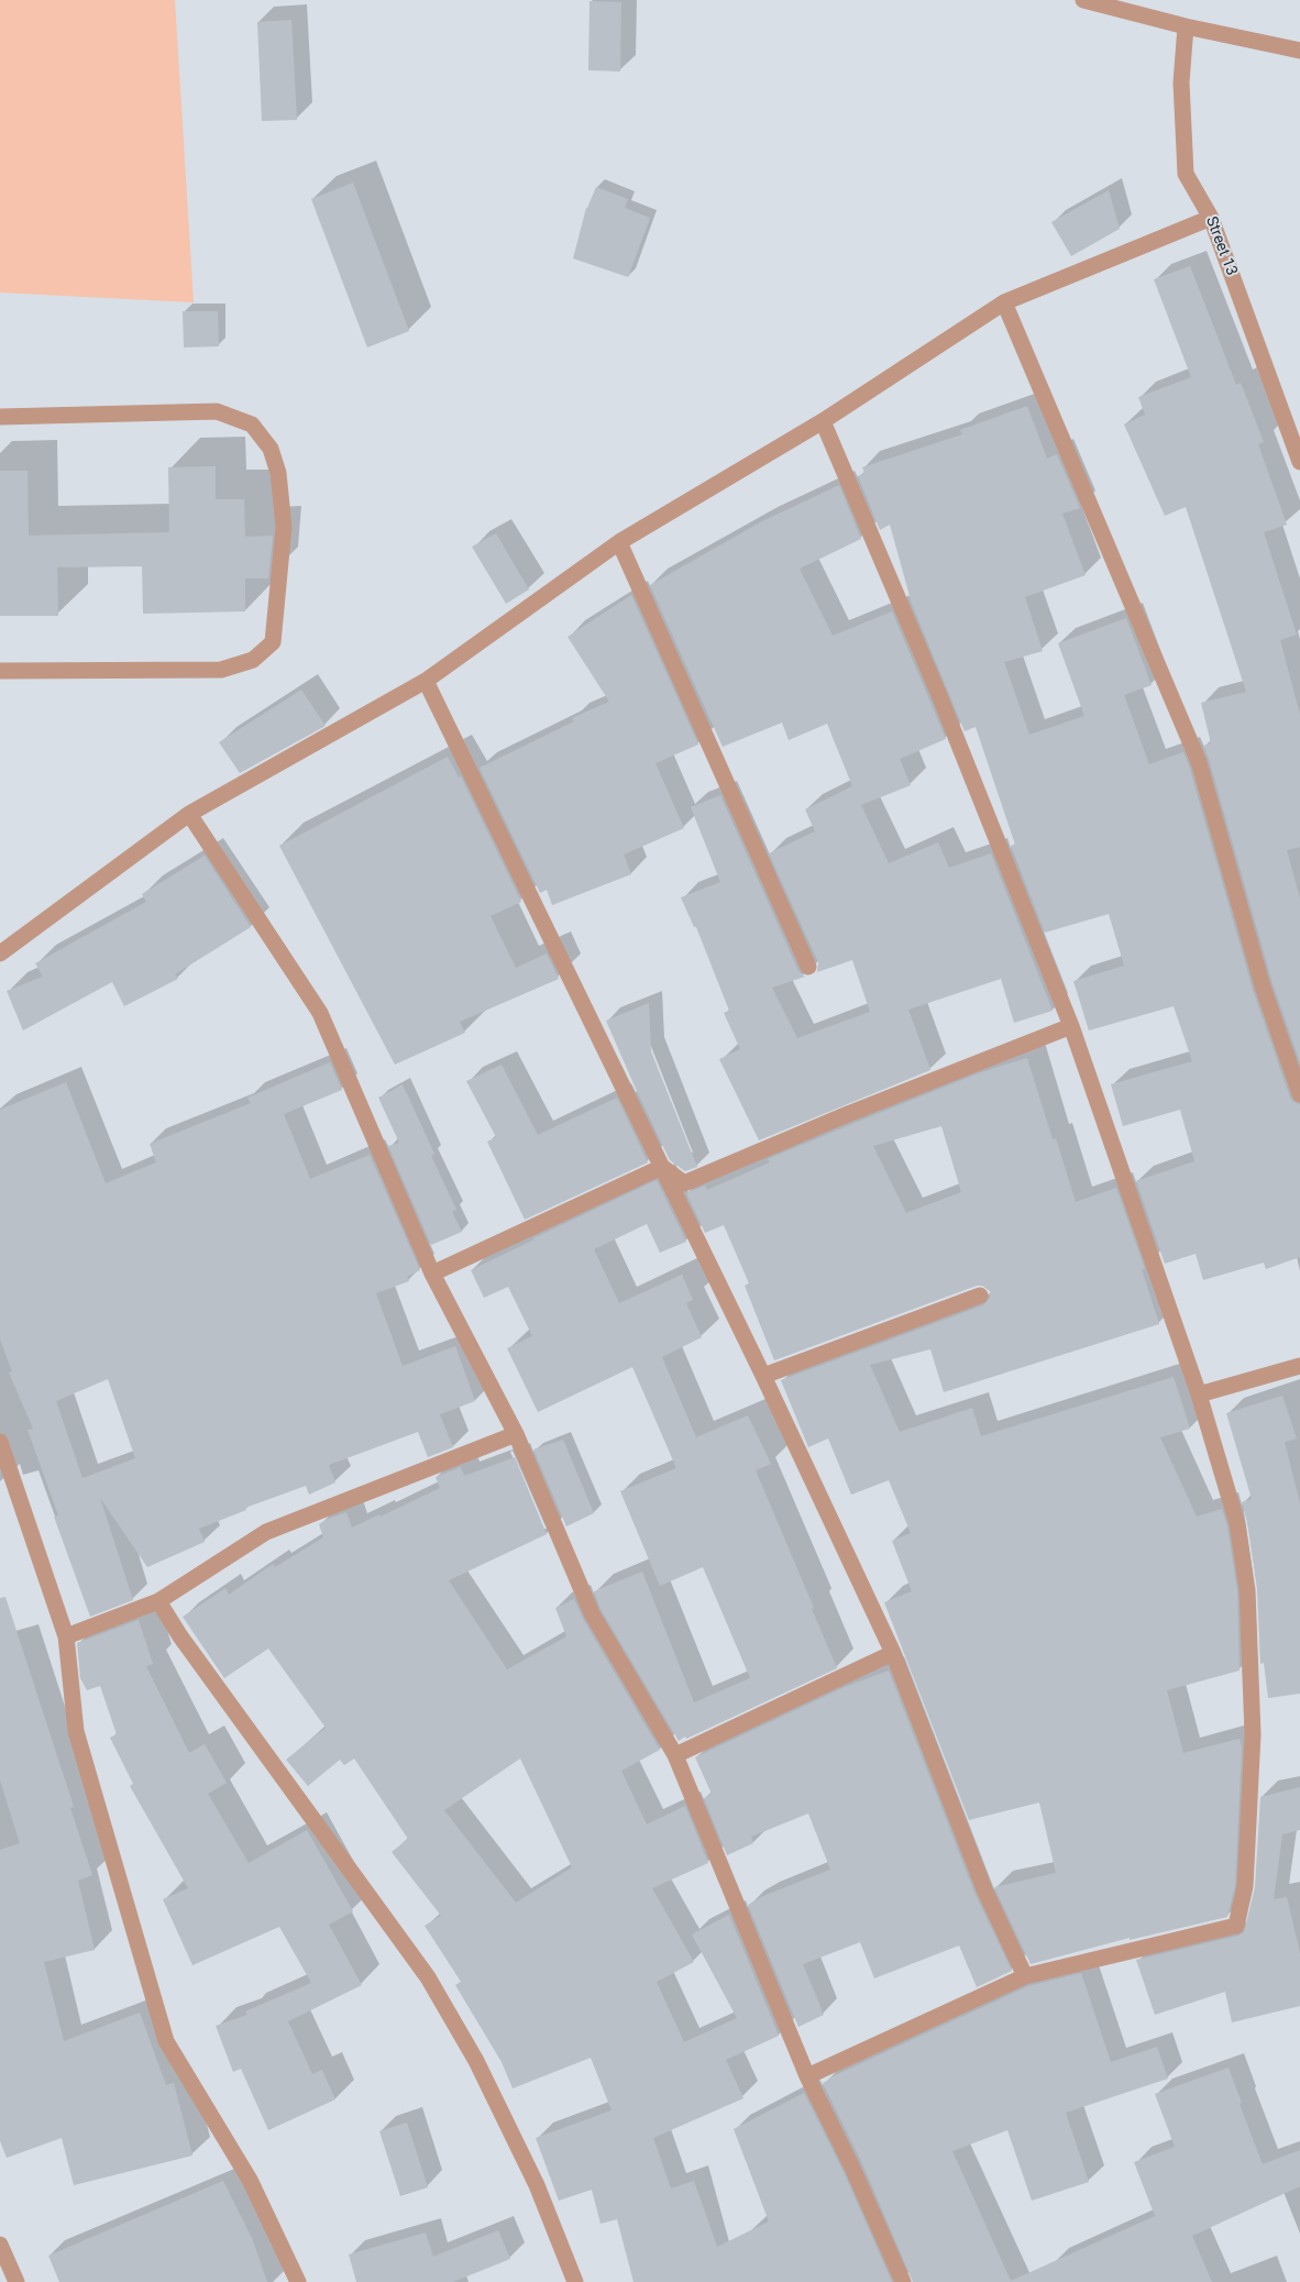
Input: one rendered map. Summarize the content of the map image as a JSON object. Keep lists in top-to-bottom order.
{
  "streets": {
    "street": ["Street 13"]
  }
}
